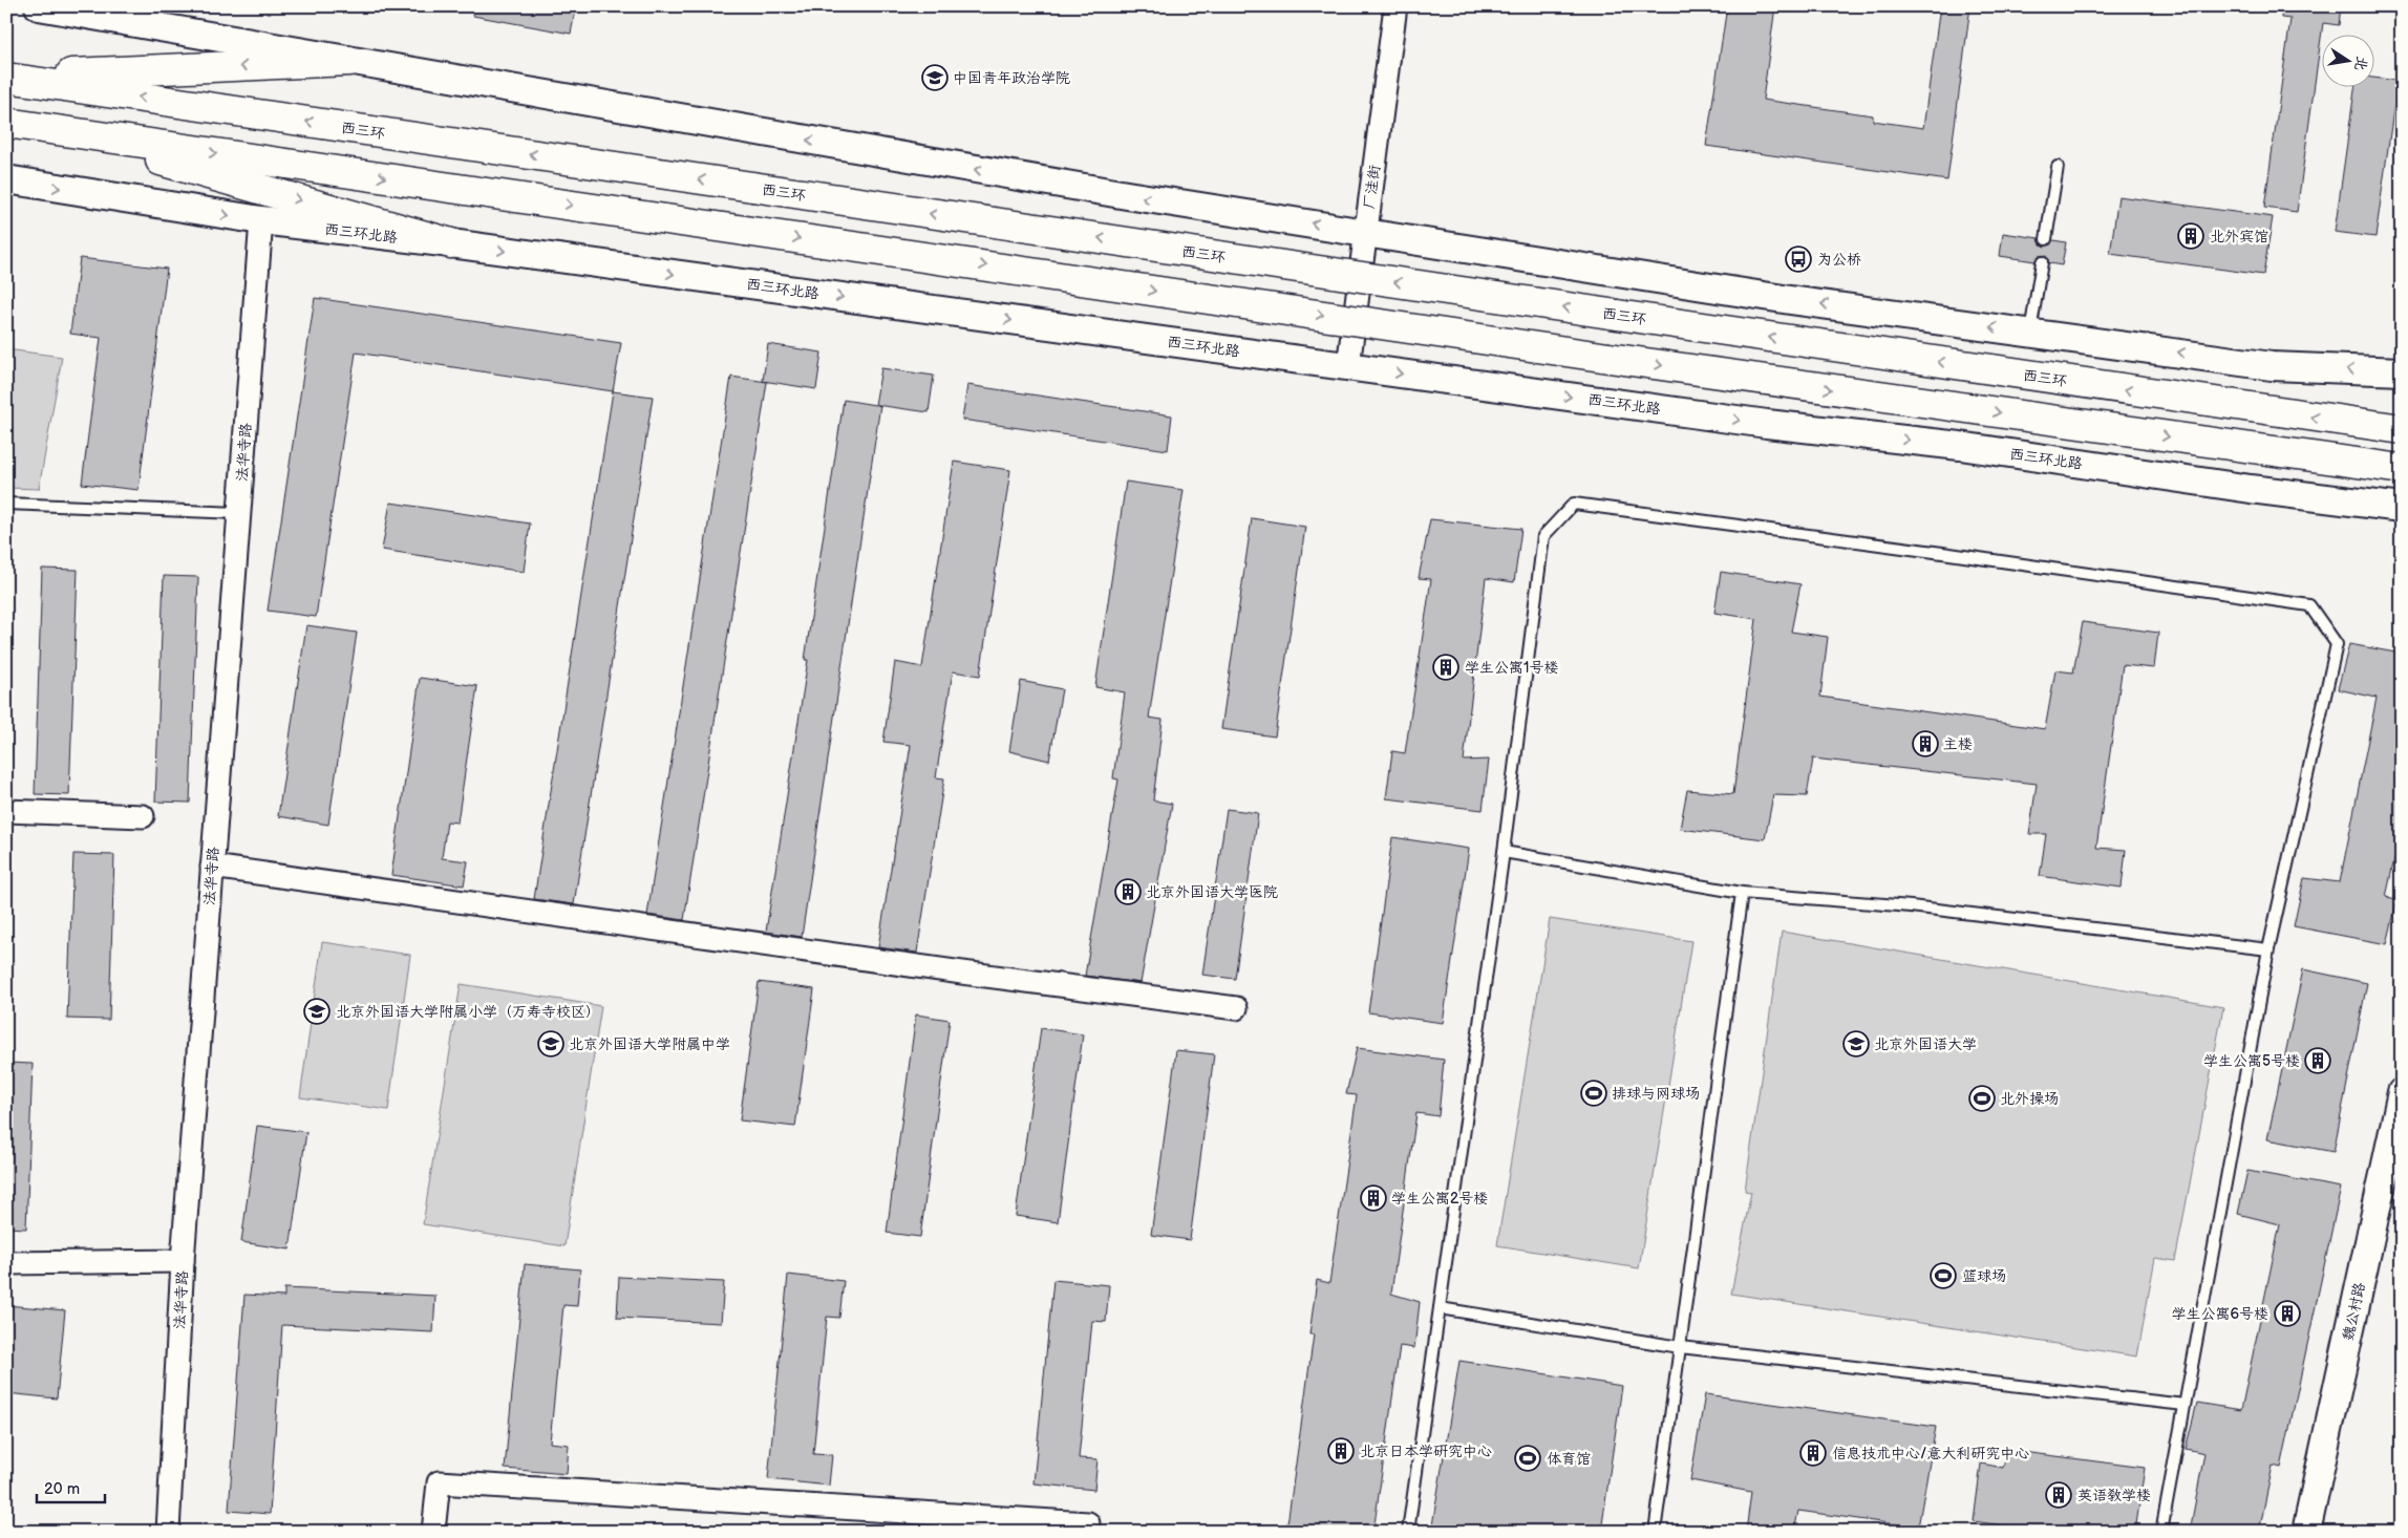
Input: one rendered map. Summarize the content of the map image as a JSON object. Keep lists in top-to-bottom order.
{
  "streets": {
    "highway": ["西三环"],
    "street": [
      "厂洼街",
      "西三环北路",
      "法华寺路",
      "魏公村路"
    ]
  },
  "crossings": [
    ["厂洼街", "西三环北路"],
    ["西三环北路", "法华寺路"]
  ],
  "places": {
    "school or university": [
      "中国青年政治学院",
      "北京外国语大学附属小学（万寿寺校区）",
      "北京外国语大学附属中学",
      "北京外国语大学"
    ],
    "building": [
      "北外宾馆",
      "学生公寓1号楼",
      "主楼",
      "北京外国语大学医院",
      "学生公寓5号楼",
      "学生公寓2号楼",
      "学生公寓6号楼",
      "北京日本学研究中心",
      "信息技术中心/意大利研究中心",
      "英语教学楼"
    ],
    "bus stop": ["为公桥"],
    "sports": [
      "排球与网球场",
      "北外操场",
      "篮球场",
      "体育馆"
    ]
  },
  "scale_bar": "20 m",
  "north": "right"
}
